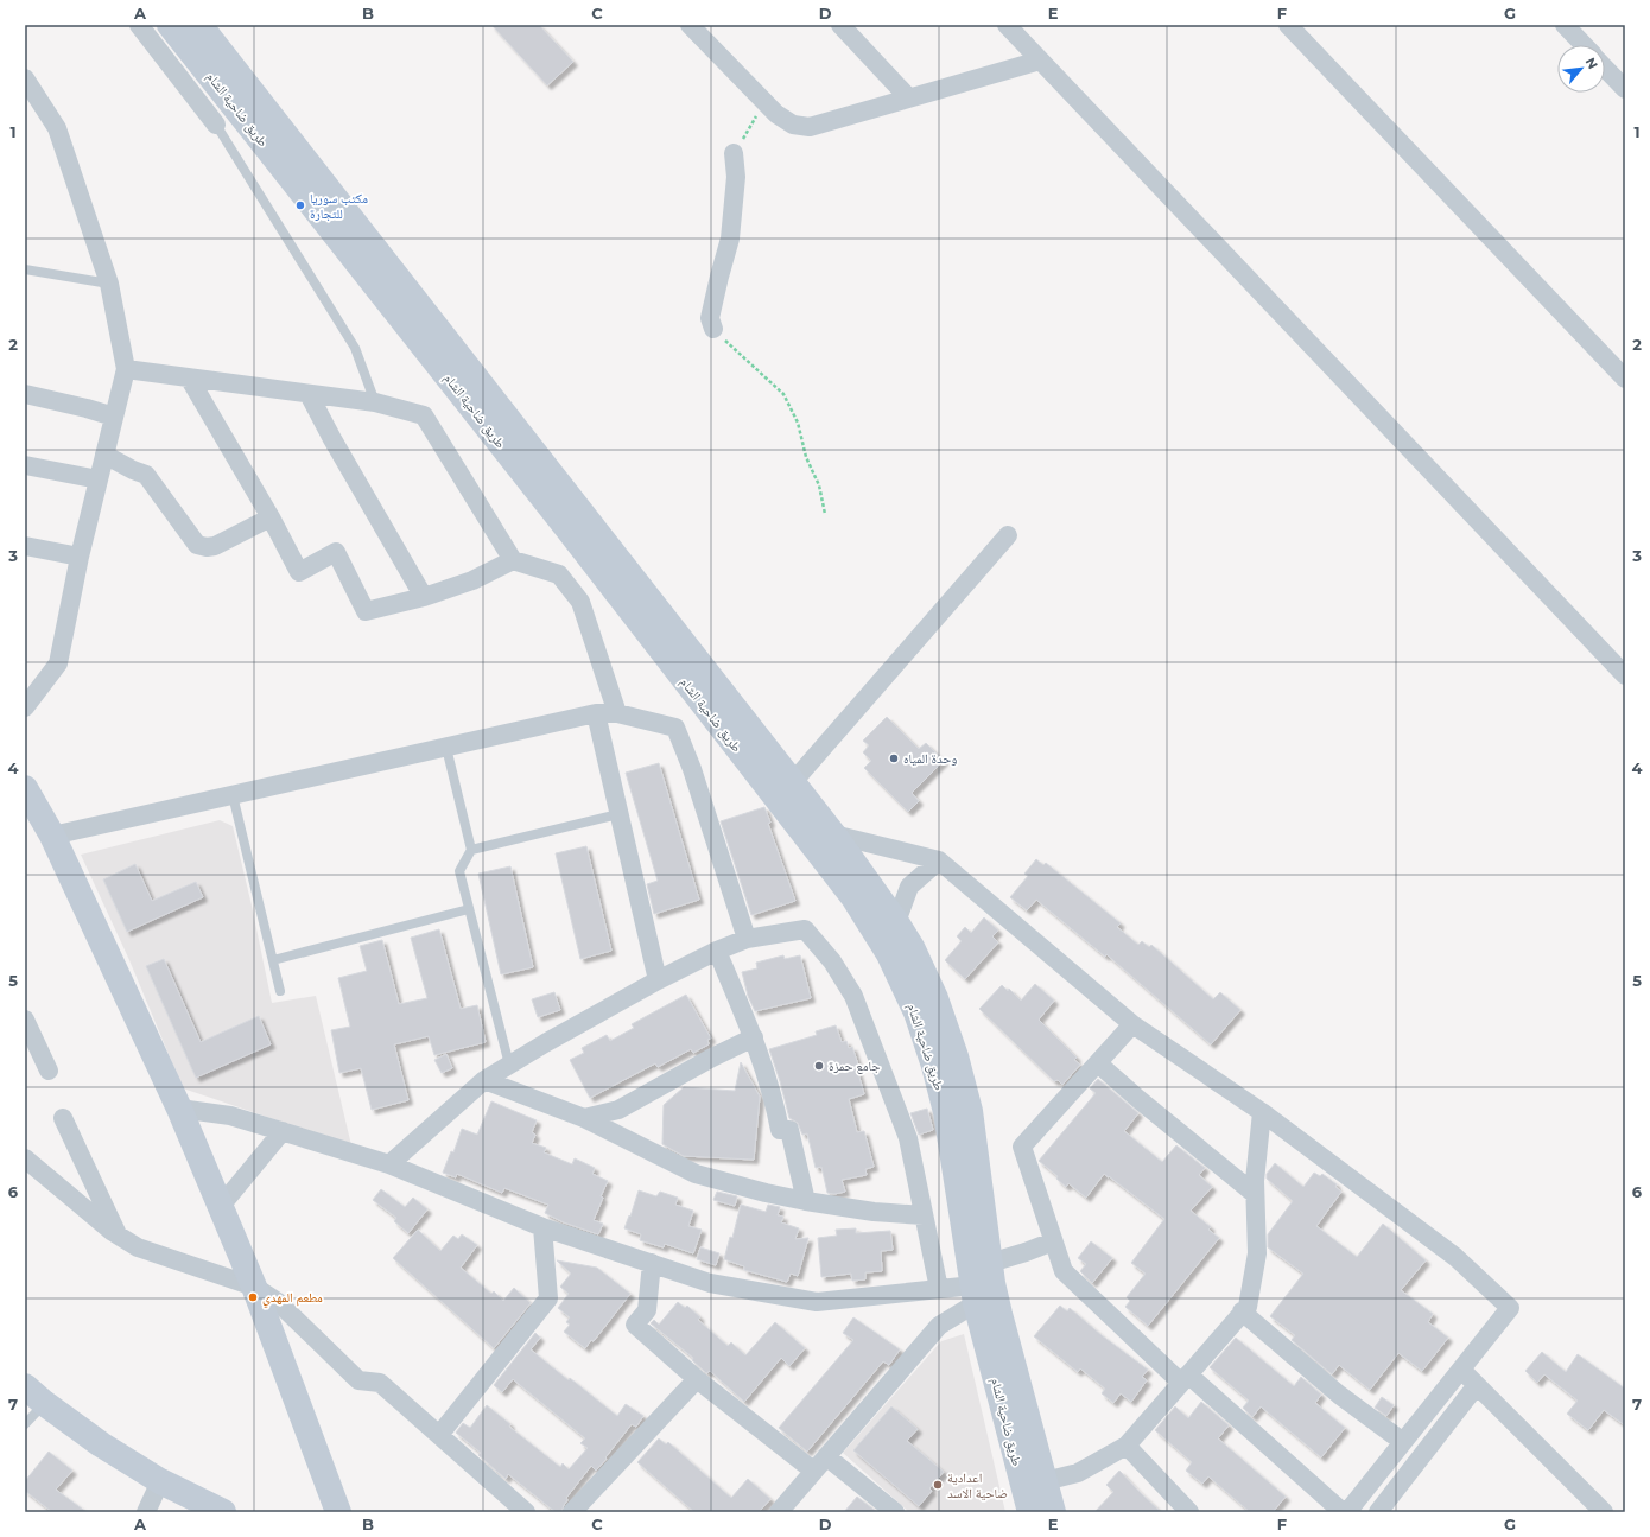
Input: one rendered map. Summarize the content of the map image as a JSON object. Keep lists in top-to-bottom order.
{
  "streets": {
    "main road": ["طريق ضاحية الشام"]
  },
  "places": [
    "مكتب سوريا للتجارة",
    "وحدة المياه",
    "جامع حمزة",
    "مطعم المهدي",
    "اعدادية ضاحية الاسد"
  ],
  "north": "top right",
  "grid": {
    "columns": [
      "A",
      "B",
      "C",
      "D",
      "E",
      "F",
      "G"
    ],
    "rows": [
      "1",
      "2",
      "3",
      "4",
      "5",
      "6",
      "7"
    ]
  }
}
